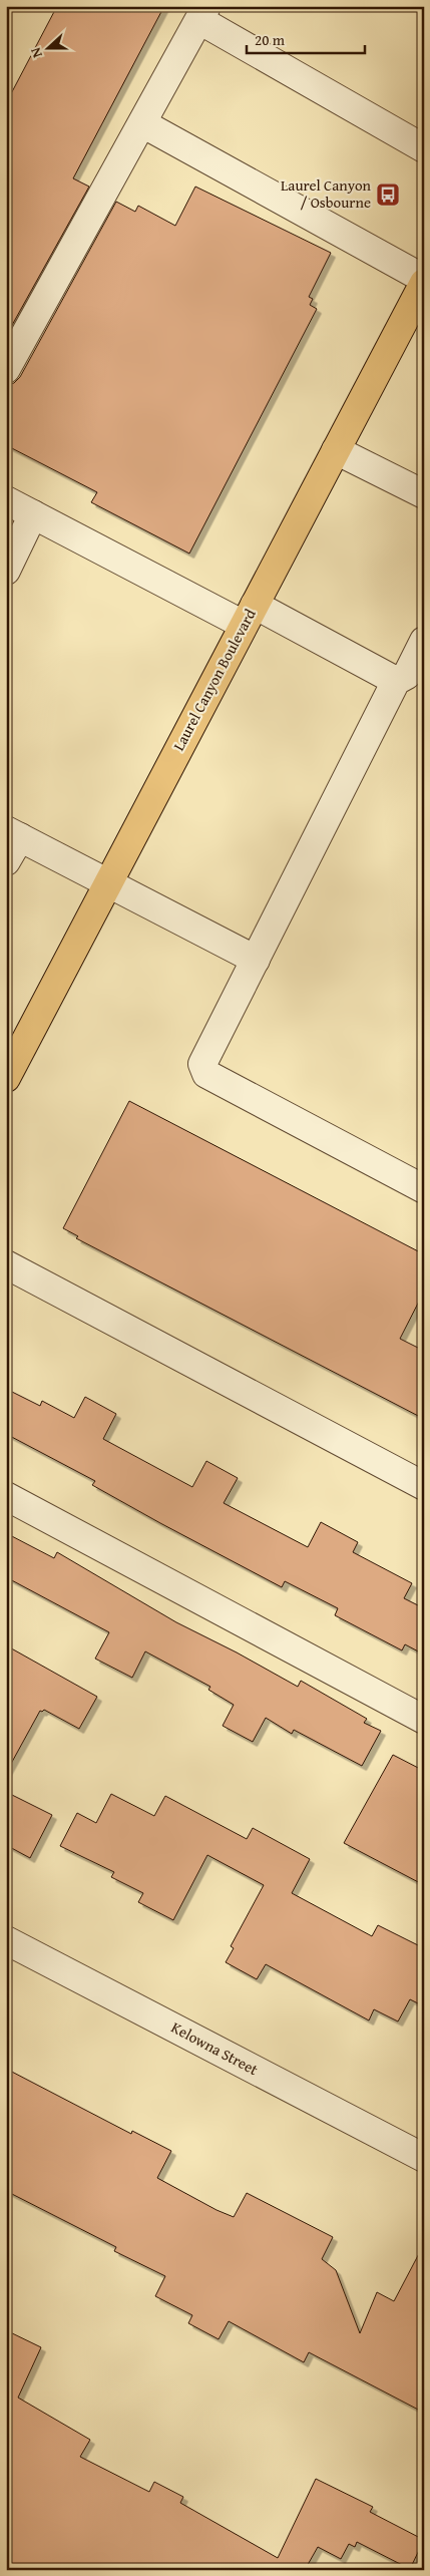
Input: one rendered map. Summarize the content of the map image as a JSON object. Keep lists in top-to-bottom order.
{
  "streets": {
    "main road": ["Laurel Canyon Boulevard"],
    "street": ["Kelowna Street"]
  },
  "places": {
    "bus stop": ["Laurel Canyon / Osbourne"]
  },
  "scale_bar": "20 m",
  "north": "left"
}
